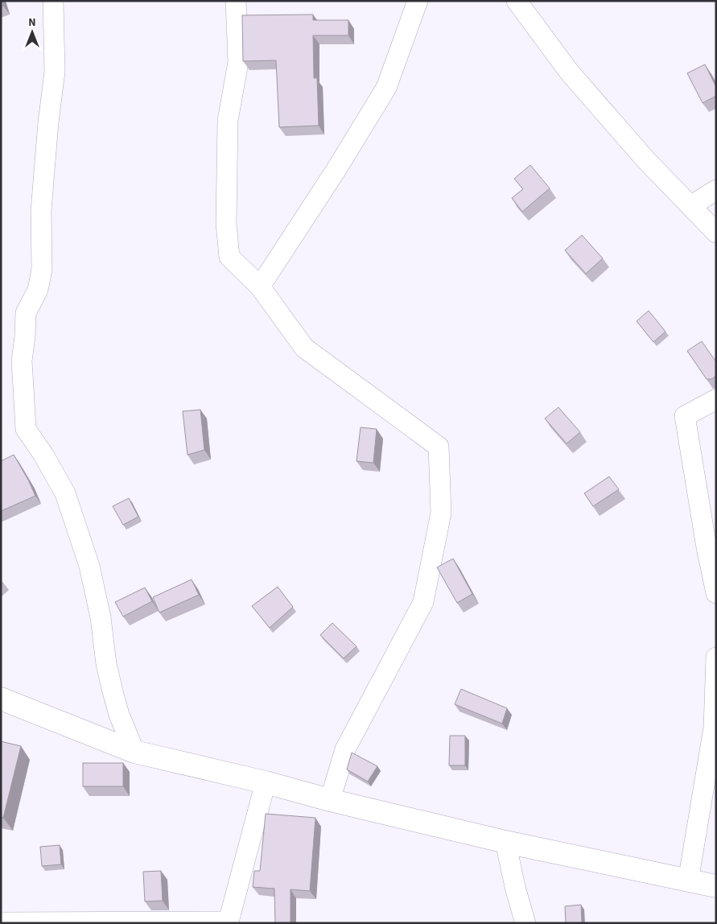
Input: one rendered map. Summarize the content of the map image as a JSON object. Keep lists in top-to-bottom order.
{
  "north": "top"
}
